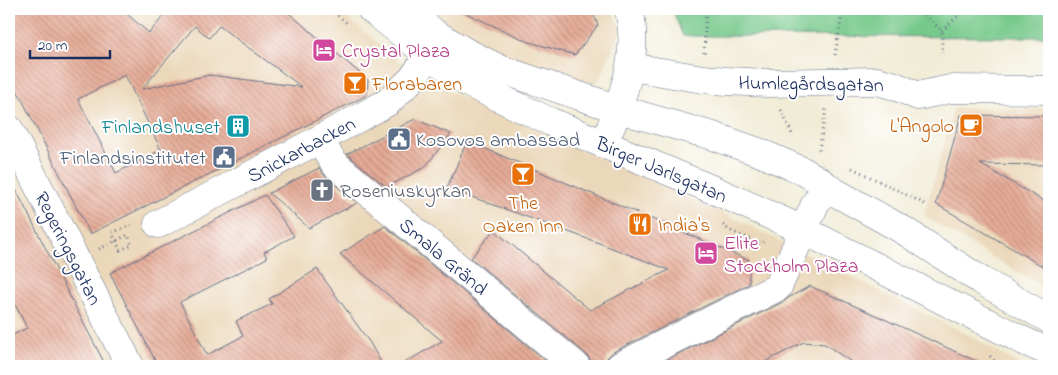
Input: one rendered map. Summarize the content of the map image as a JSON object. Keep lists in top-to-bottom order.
{
  "streets": {
    "street": [
      "Humlegårdsgatan",
      "Snickarbacken",
      "Birger Jarlsgatan",
      "Regeringsgatan",
      "Smala Gränd"
    ]
  },
  "crossings": [
    ["Snickarbacken", "Birger Jarlsgatan"],
    ["Snickarbacken", "Smala Gränd"]
  ],
  "places": {
    "hotel": ["Crystal Plaza", "Elite Stockholm Plaza"],
    "bar": ["Florabaren", "The Oaken Inn"],
    "cafe": ["L'Angolo"],
    "building": ["Finlandshuset"],
    "public building": ["Kosovos ambassad", "Finlandsinstitutet"],
    "church": ["Roseniuskyrkan"],
    "restaurant": ["India's"]
  },
  "scale_bar": "20 m"
}
